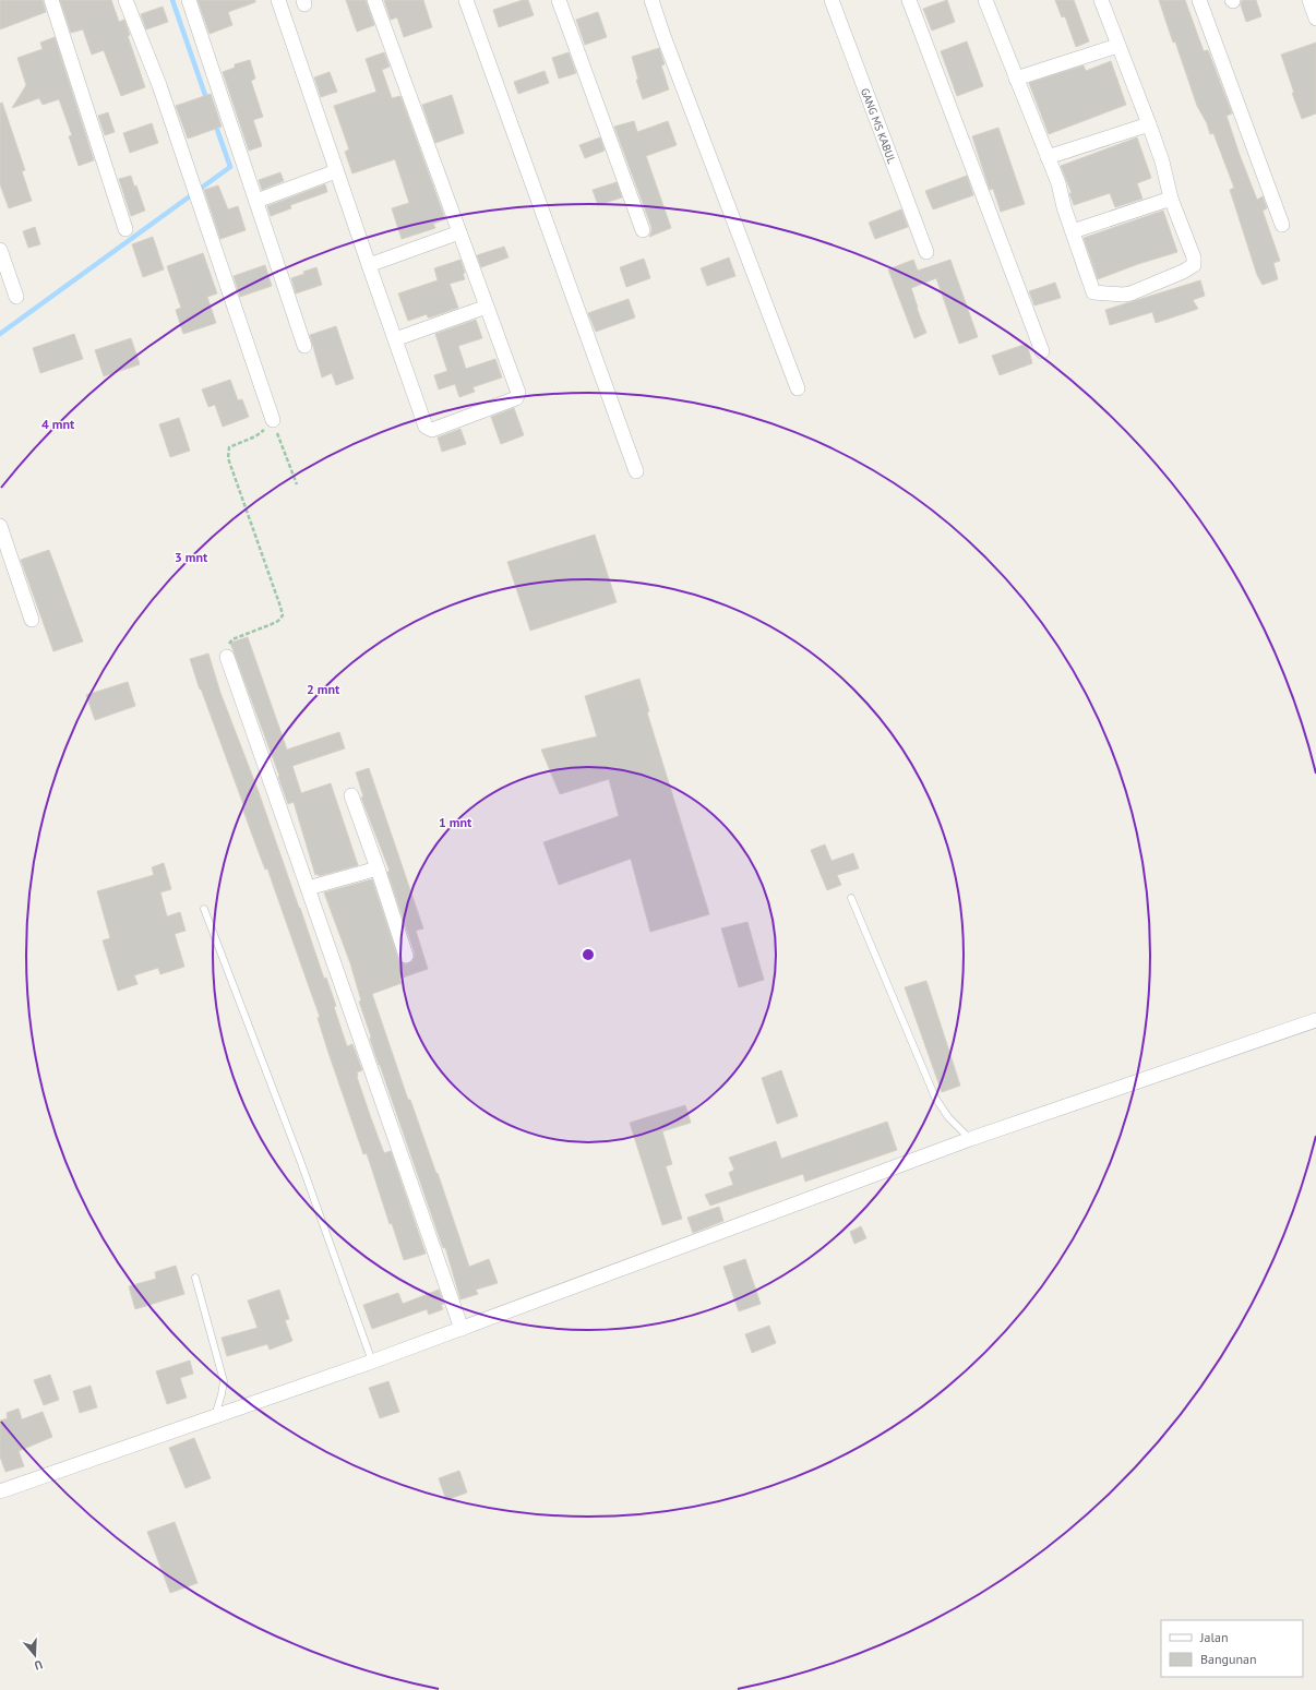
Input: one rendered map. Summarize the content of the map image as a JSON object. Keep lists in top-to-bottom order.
{
  "streets": {
    "street": ["GANG MS KABUL"]
  },
  "legend": ["Jalan", "Bangunan"],
  "north": "bottom",
  "rings": [
    "4 mnt",
    "3 mnt",
    "2 mnt",
    "1 mnt"
  ]
}
